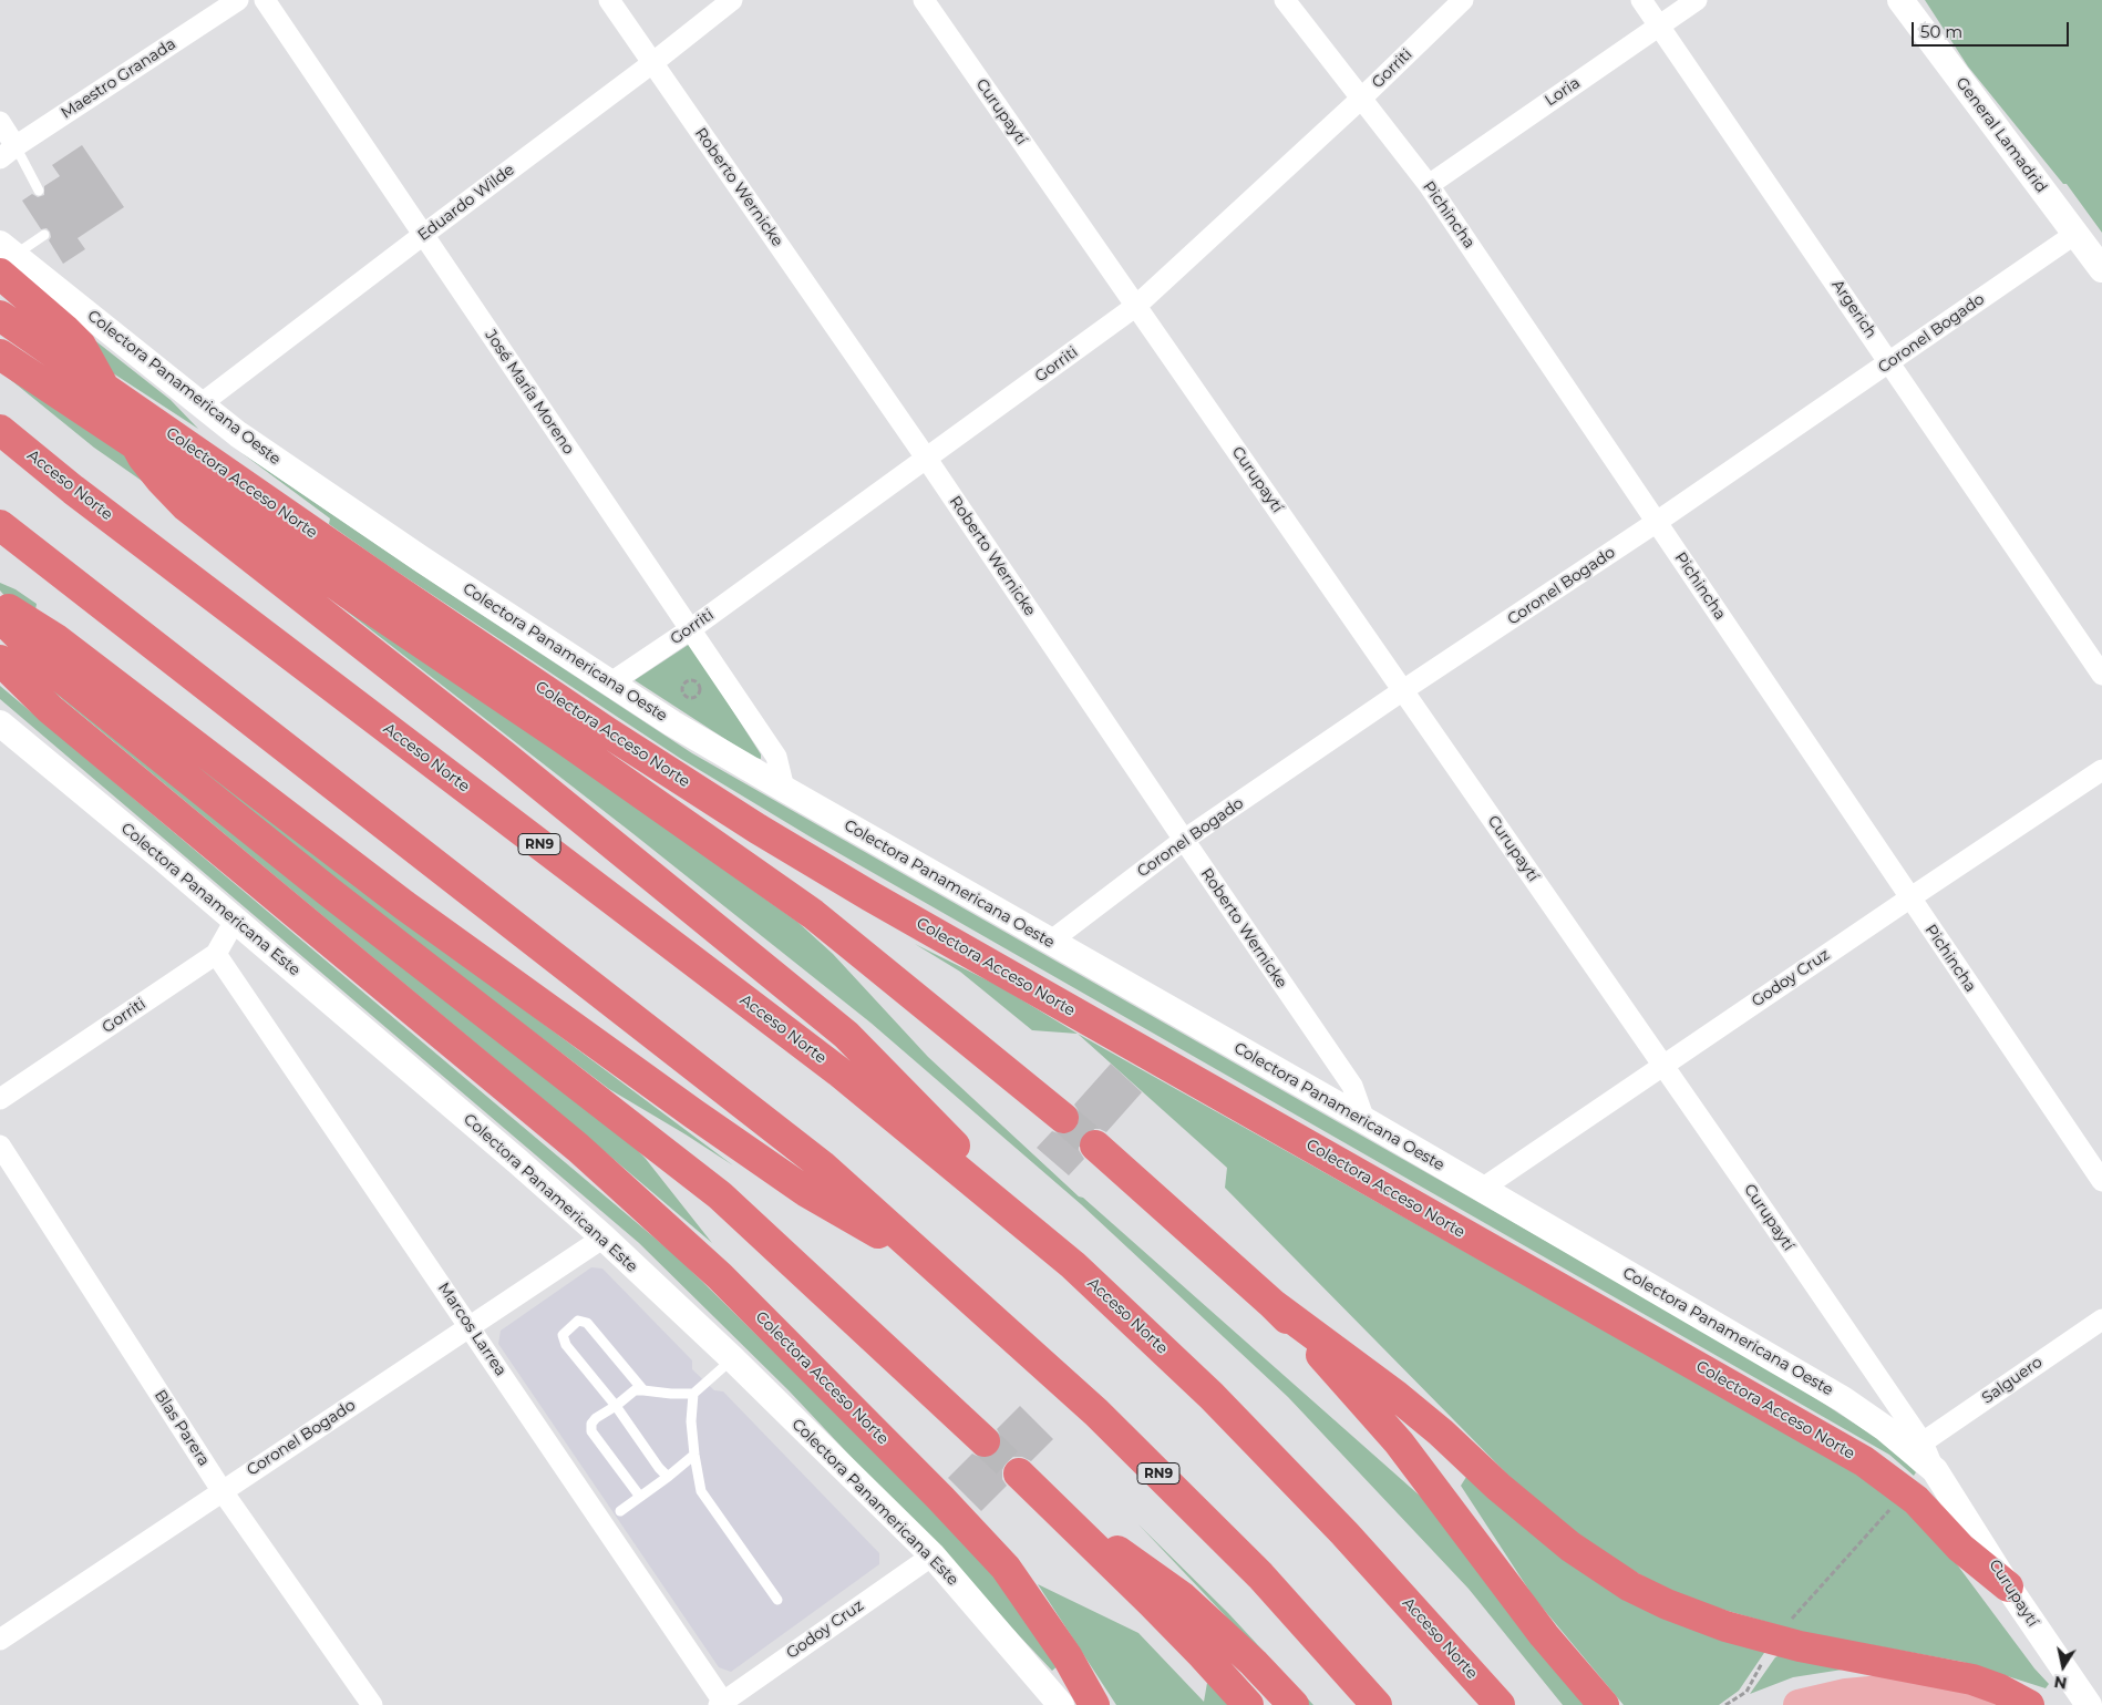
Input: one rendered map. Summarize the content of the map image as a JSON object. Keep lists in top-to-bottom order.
{
  "streets": {
    "highway": ["Colectora Acceso Norte", "Acceso Norte", "RN9"],
    "street": [
      "Gorriti",
      "Maestro Granada",
      "Loria",
      "Curupaytí",
      "General Lamadrid",
      "Roberto Wernicke",
      "Eduardo Wilde",
      "Pichincha",
      "Argerich",
      "Coronel Bogado",
      "Colectora Panamericana Oeste",
      "José María Moreno",
      "Colectora Panamericana Este",
      "Godoy Cruz",
      "Marcos Larrea",
      "Salguero",
      "Blas Parera"
    ]
  },
  "crossings": [
    ["Gorriti", "Curupaytí"],
    ["Gorriti", "Roberto Wernicke"],
    ["Gorriti", "Pichincha"],
    ["Gorriti", "Colectora Panamericana Oeste"],
    ["Gorriti", "José María Moreno"],
    ["Gorriti", "Colectora Panamericana Este"],
    ["Gorriti", "Marcos Larrea"],
    ["Loria", "Pichincha"],
    ["Loria", "Argerich"],
    ["Curupaytí", "Coronel Bogado"],
    ["Curupaytí", "Colectora Panamericana Oeste"],
    ["Curupaytí", "Colectora Acceso Norte"],
    ["Curupaytí", "Godoy Cruz"],
    ["Curupaytí", "Salguero"],
    ["General Lamadrid", "Coronel Bogado"],
    ["Roberto Wernicke", "Eduardo Wilde"],
    ["Roberto Wernicke", "Coronel Bogado"],
    ["Roberto Wernicke", "Colectora Panamericana Oeste"],
    ["Eduardo Wilde", "Colectora Panamericana Oeste"],
    ["Eduardo Wilde", "José María Moreno"],
    ["Pichincha", "Coronel Bogado"],
    ["Pichincha", "Godoy Cruz"],
    ["Argerich", "Coronel Bogado"],
    ["Coronel Bogado", "Colectora Panamericana Oeste"],
    ["Coronel Bogado", "Colectora Panamericana Este"],
    ["Coronel Bogado", "Marcos Larrea"],
    ["Coronel Bogado", "Blas Parera"],
    ["Colectora Panamericana Oeste", "José María Moreno"],
    ["Colectora Panamericana Oeste", "Godoy Cruz"],
    ["Colectora Panamericana Este", "Godoy Cruz"],
    ["Godoy Cruz", "Marcos Larrea"]
  ],
  "scale_bar": "50 m",
  "north": "bottom"
}
